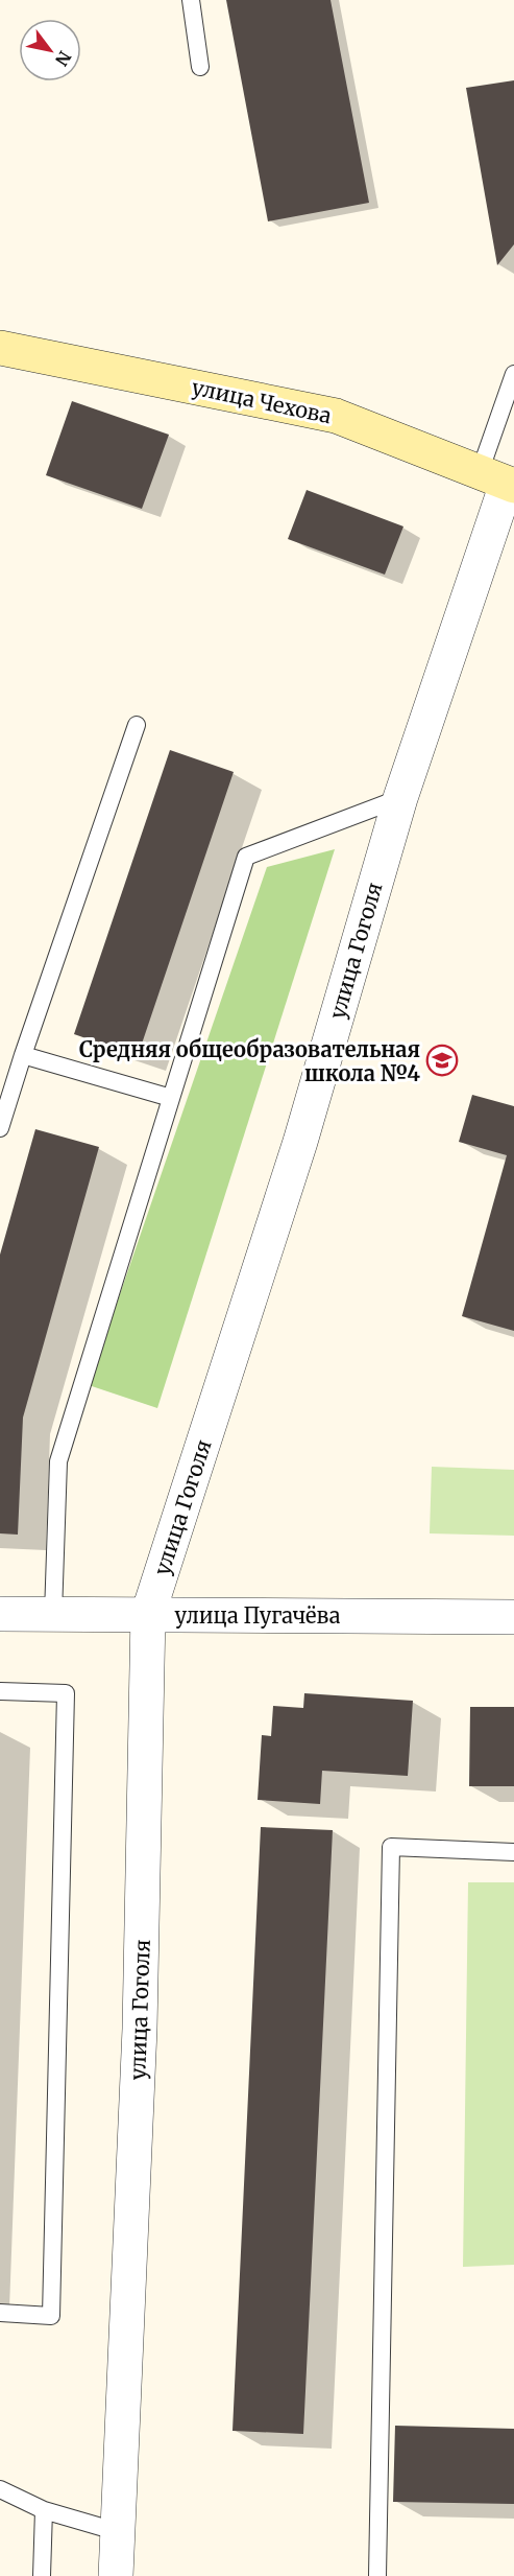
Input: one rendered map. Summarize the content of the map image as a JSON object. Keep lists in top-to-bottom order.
{
  "streets": {
    "street": ["улица Чехова", "улица Гоголя", "улица Пугачёва"]
  },
  "crossings": [
    ["улица Чехова", "улица Гоголя"],
    ["улица Гоголя", "улица Пугачёва"]
  ],
  "places": {
    "school or university": ["Средняя общеобразовательная школа №4"]
  },
  "north": "bottom right"
}
